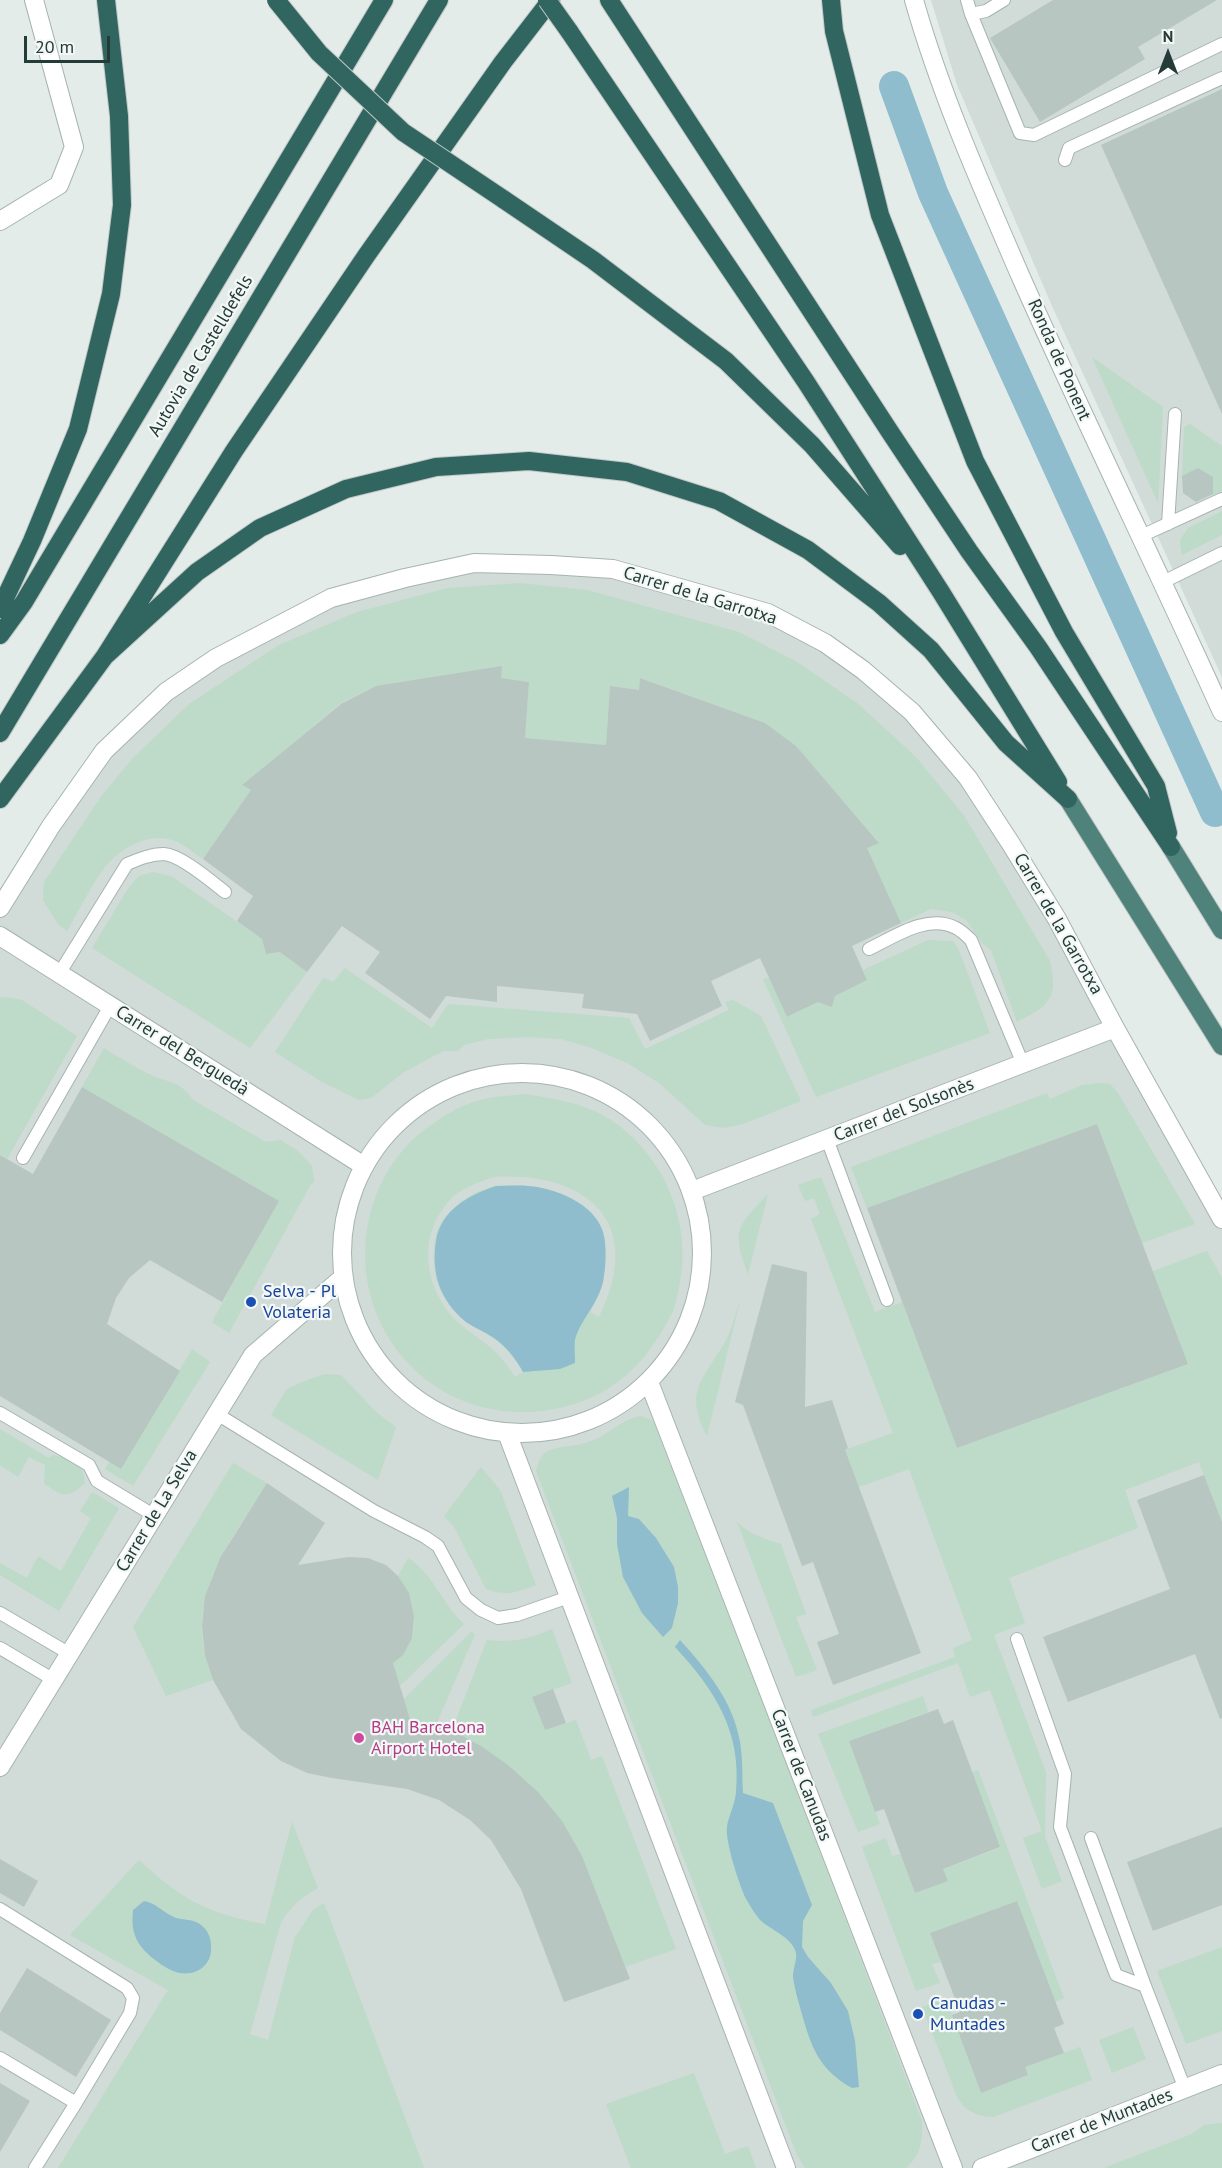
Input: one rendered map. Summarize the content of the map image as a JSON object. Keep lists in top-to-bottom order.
{
  "streets": {
    "highway": ["Autovia de Castelldefels"],
    "street": [
      "Ronda de Ponent",
      "Carrer de la Garrotxa",
      "Carrer del Berguedà",
      "Carrer del Solsonès",
      "Carrer de La Selva",
      "Carrer de Canudas",
      "Carrer de Muntades"
    ]
  },
  "crossings": [
    ["Carrer de la Garrotxa", "Carrer del Solsonès"]
  ],
  "places": ["Selva - Pl Volateria", "BAH Barcelona Airport Hotel", "Canudas - Muntades"],
  "scale_bar": "20 m",
  "north": "top"
}
